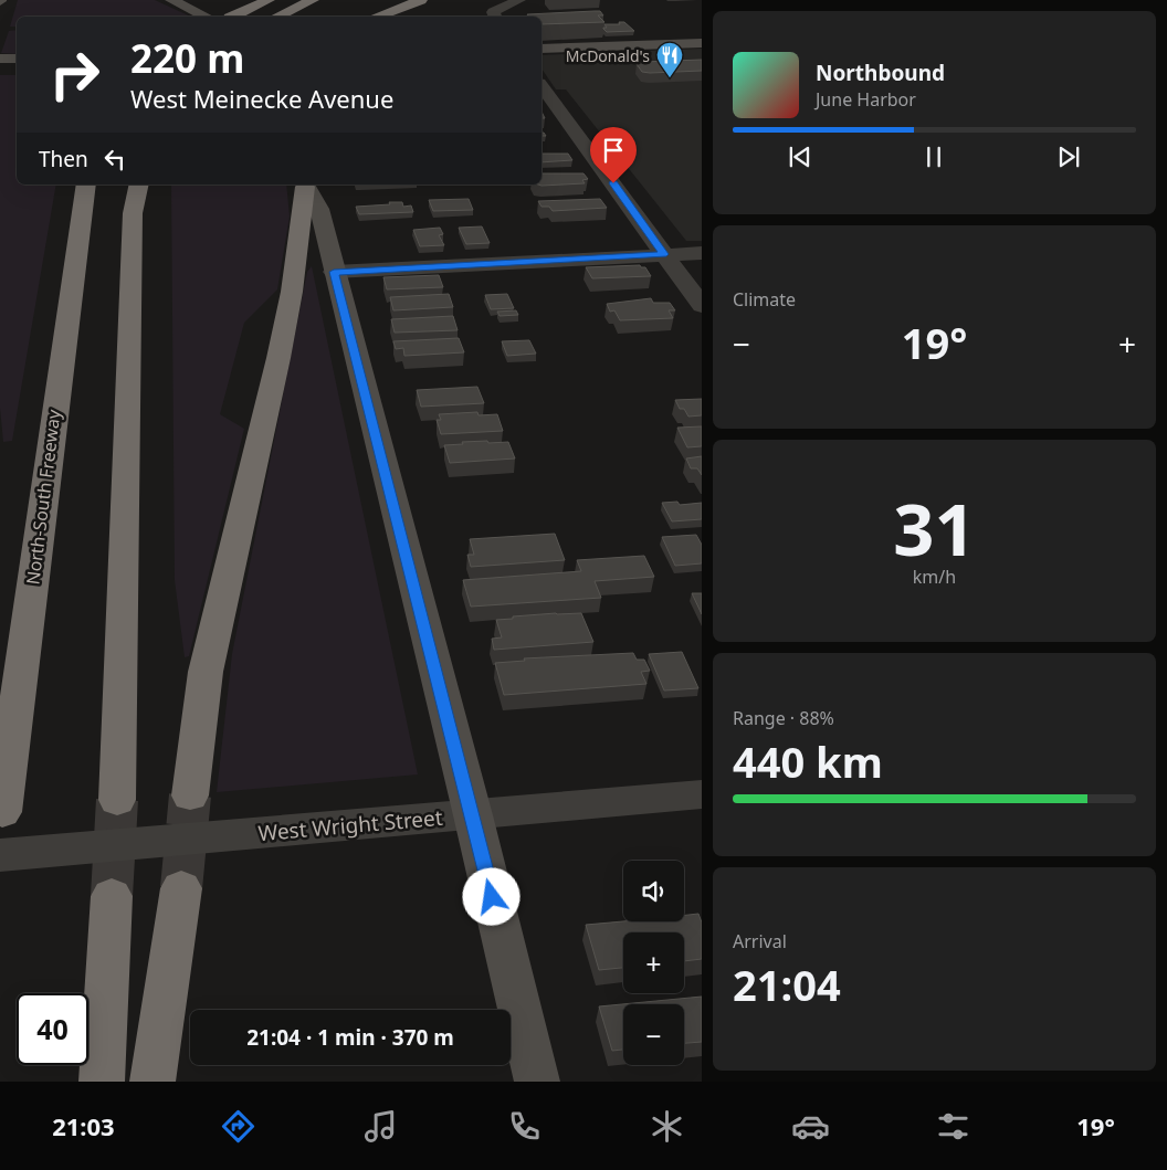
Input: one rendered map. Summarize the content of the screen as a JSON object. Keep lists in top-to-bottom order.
{
  "streets": {
    "highway": ["North-South Freeway"],
    "street": ["West Wright Street"]
  },
  "places": {
    "restaurant": ["McDonald's"]
  },
  "page": {
    "turn": ["220 m", "West Meinecke Avenue"],
    "song": ["Northbound", "June Harbor"],
    "then": "Then",
    "tile": [
      "Climate",
      ["31", "km/h"],
      ["Range · 88%", "440 km"],
      ["Arrival", "21:04"]
    ],
    "heat": ["−", "19°", "+"],
    "map_buttons": ["+", "−"],
    "limit": "40",
    "trip": "21:04 · 1 min · 370 m",
    "tabs": ["21:03", "19°"]
  }
}
